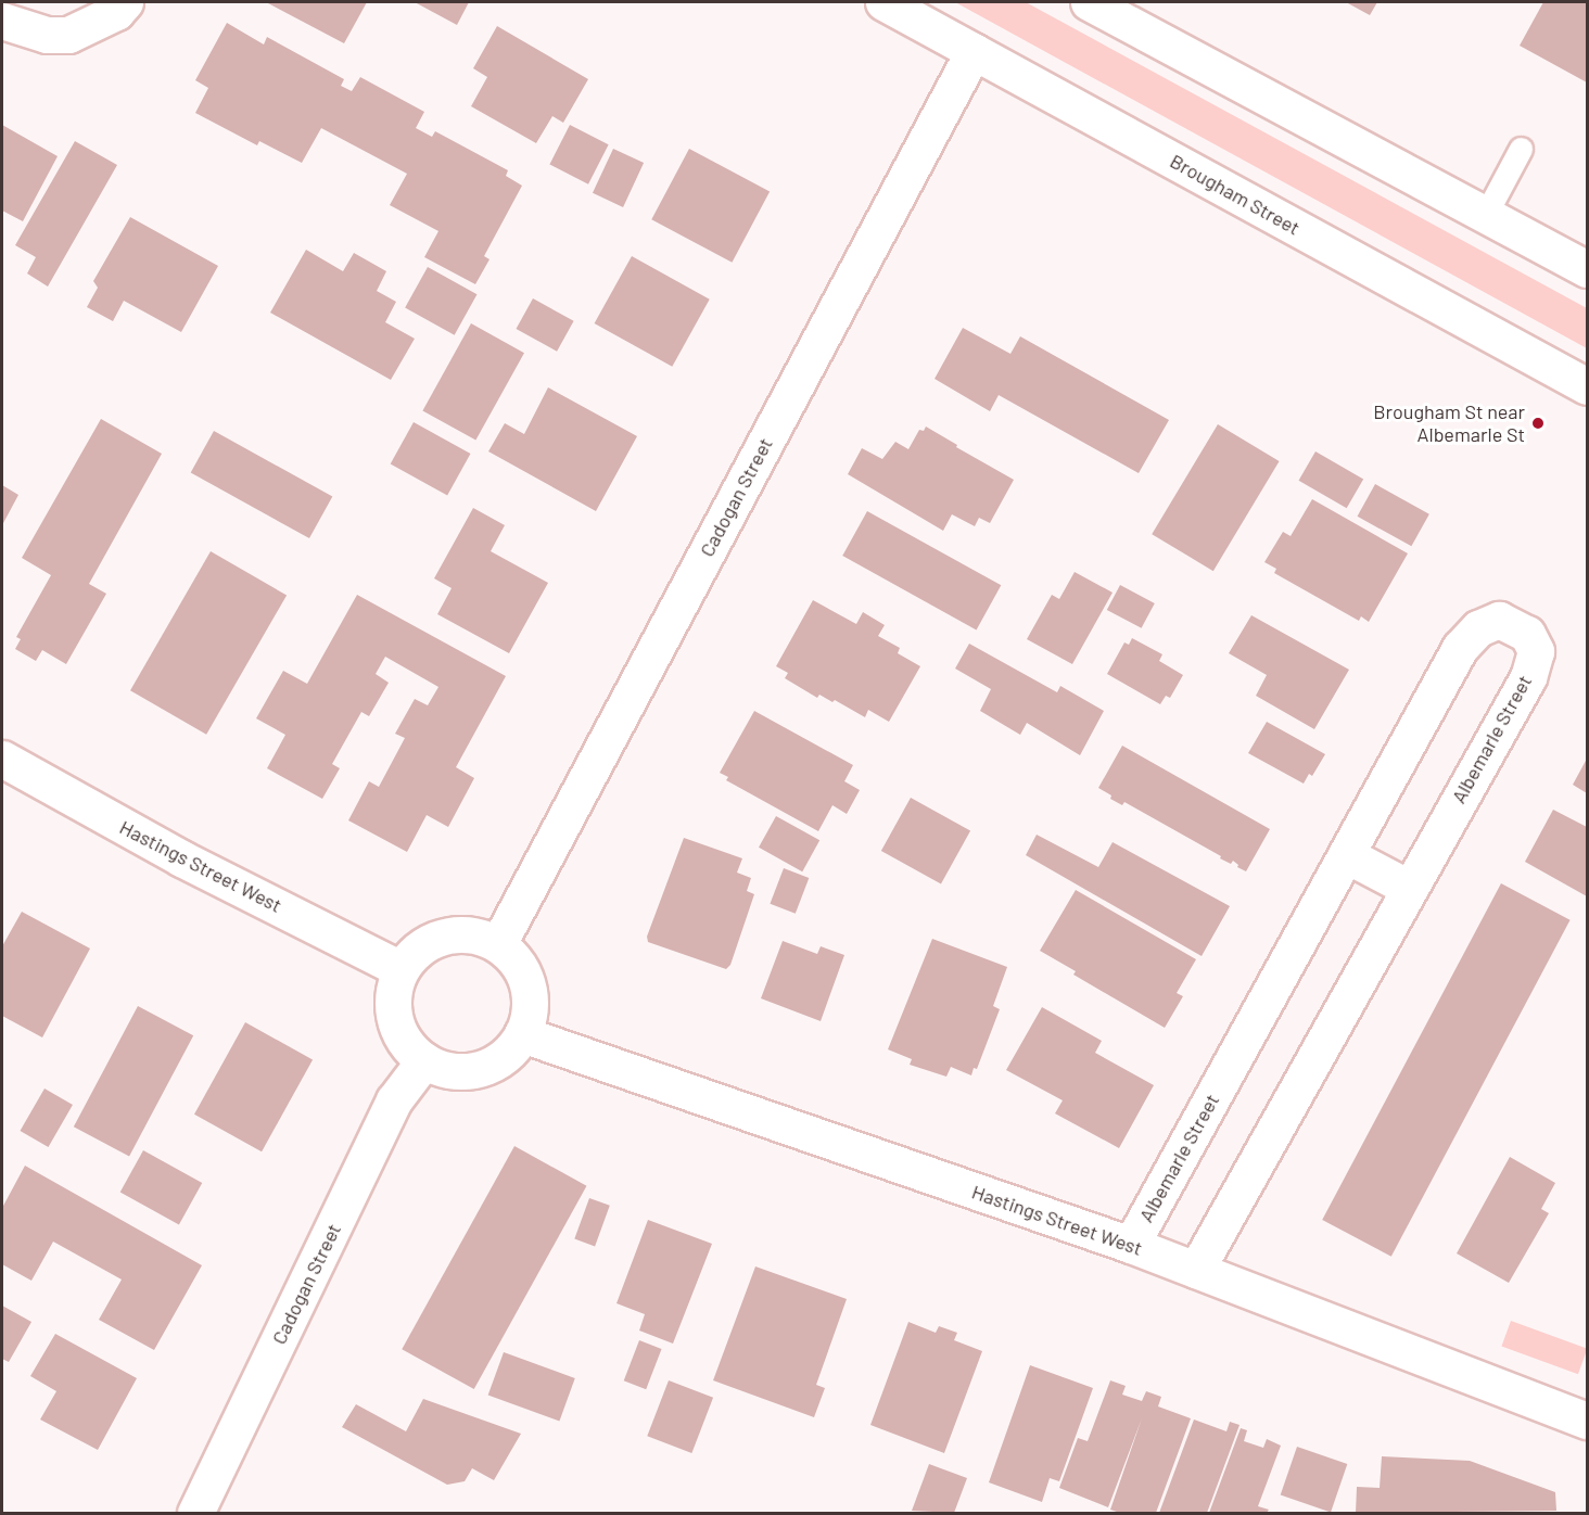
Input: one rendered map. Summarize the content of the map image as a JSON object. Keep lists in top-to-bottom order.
{
  "streets": {
    "main road": [
      "Brougham Street",
      "Cadogan Street",
      "Albemarle Street",
      "Hastings Street West"
    ]
  },
  "crossings": [
    ["Brougham Street", "Cadogan Street"],
    ["Cadogan Street", "Hastings Street West"],
    ["Albemarle Street", "Hastings Street West"]
  ],
  "places": ["Brougham St near Albemarle St"]
}
